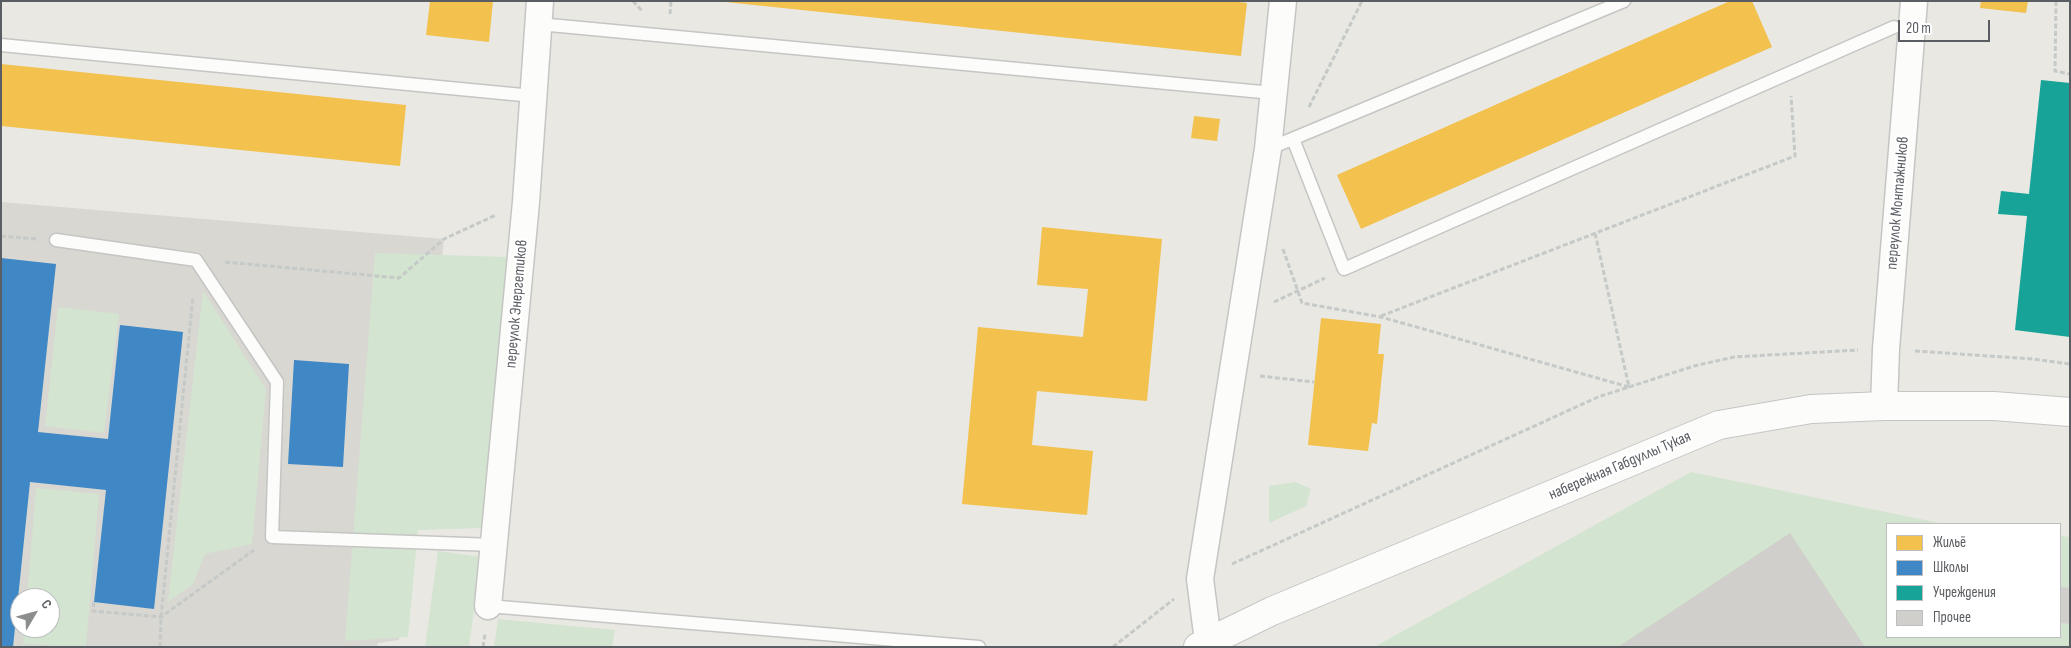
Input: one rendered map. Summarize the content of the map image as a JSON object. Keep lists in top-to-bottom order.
{
  "streets": {
    "main road": ["набережная Габдуллы Тукая"],
    "street": ["переулок Монтажников", "переулок Энергетиков"]
  },
  "crossings": [
    ["переулок Монтажников", "набережная Габдуллы Тукая"]
  ],
  "legend": [
    "Жильё",
    "Школы",
    "Учреждения",
    "Прочее"
  ],
  "scale_bar": "20 m",
  "north": "top right"
}
